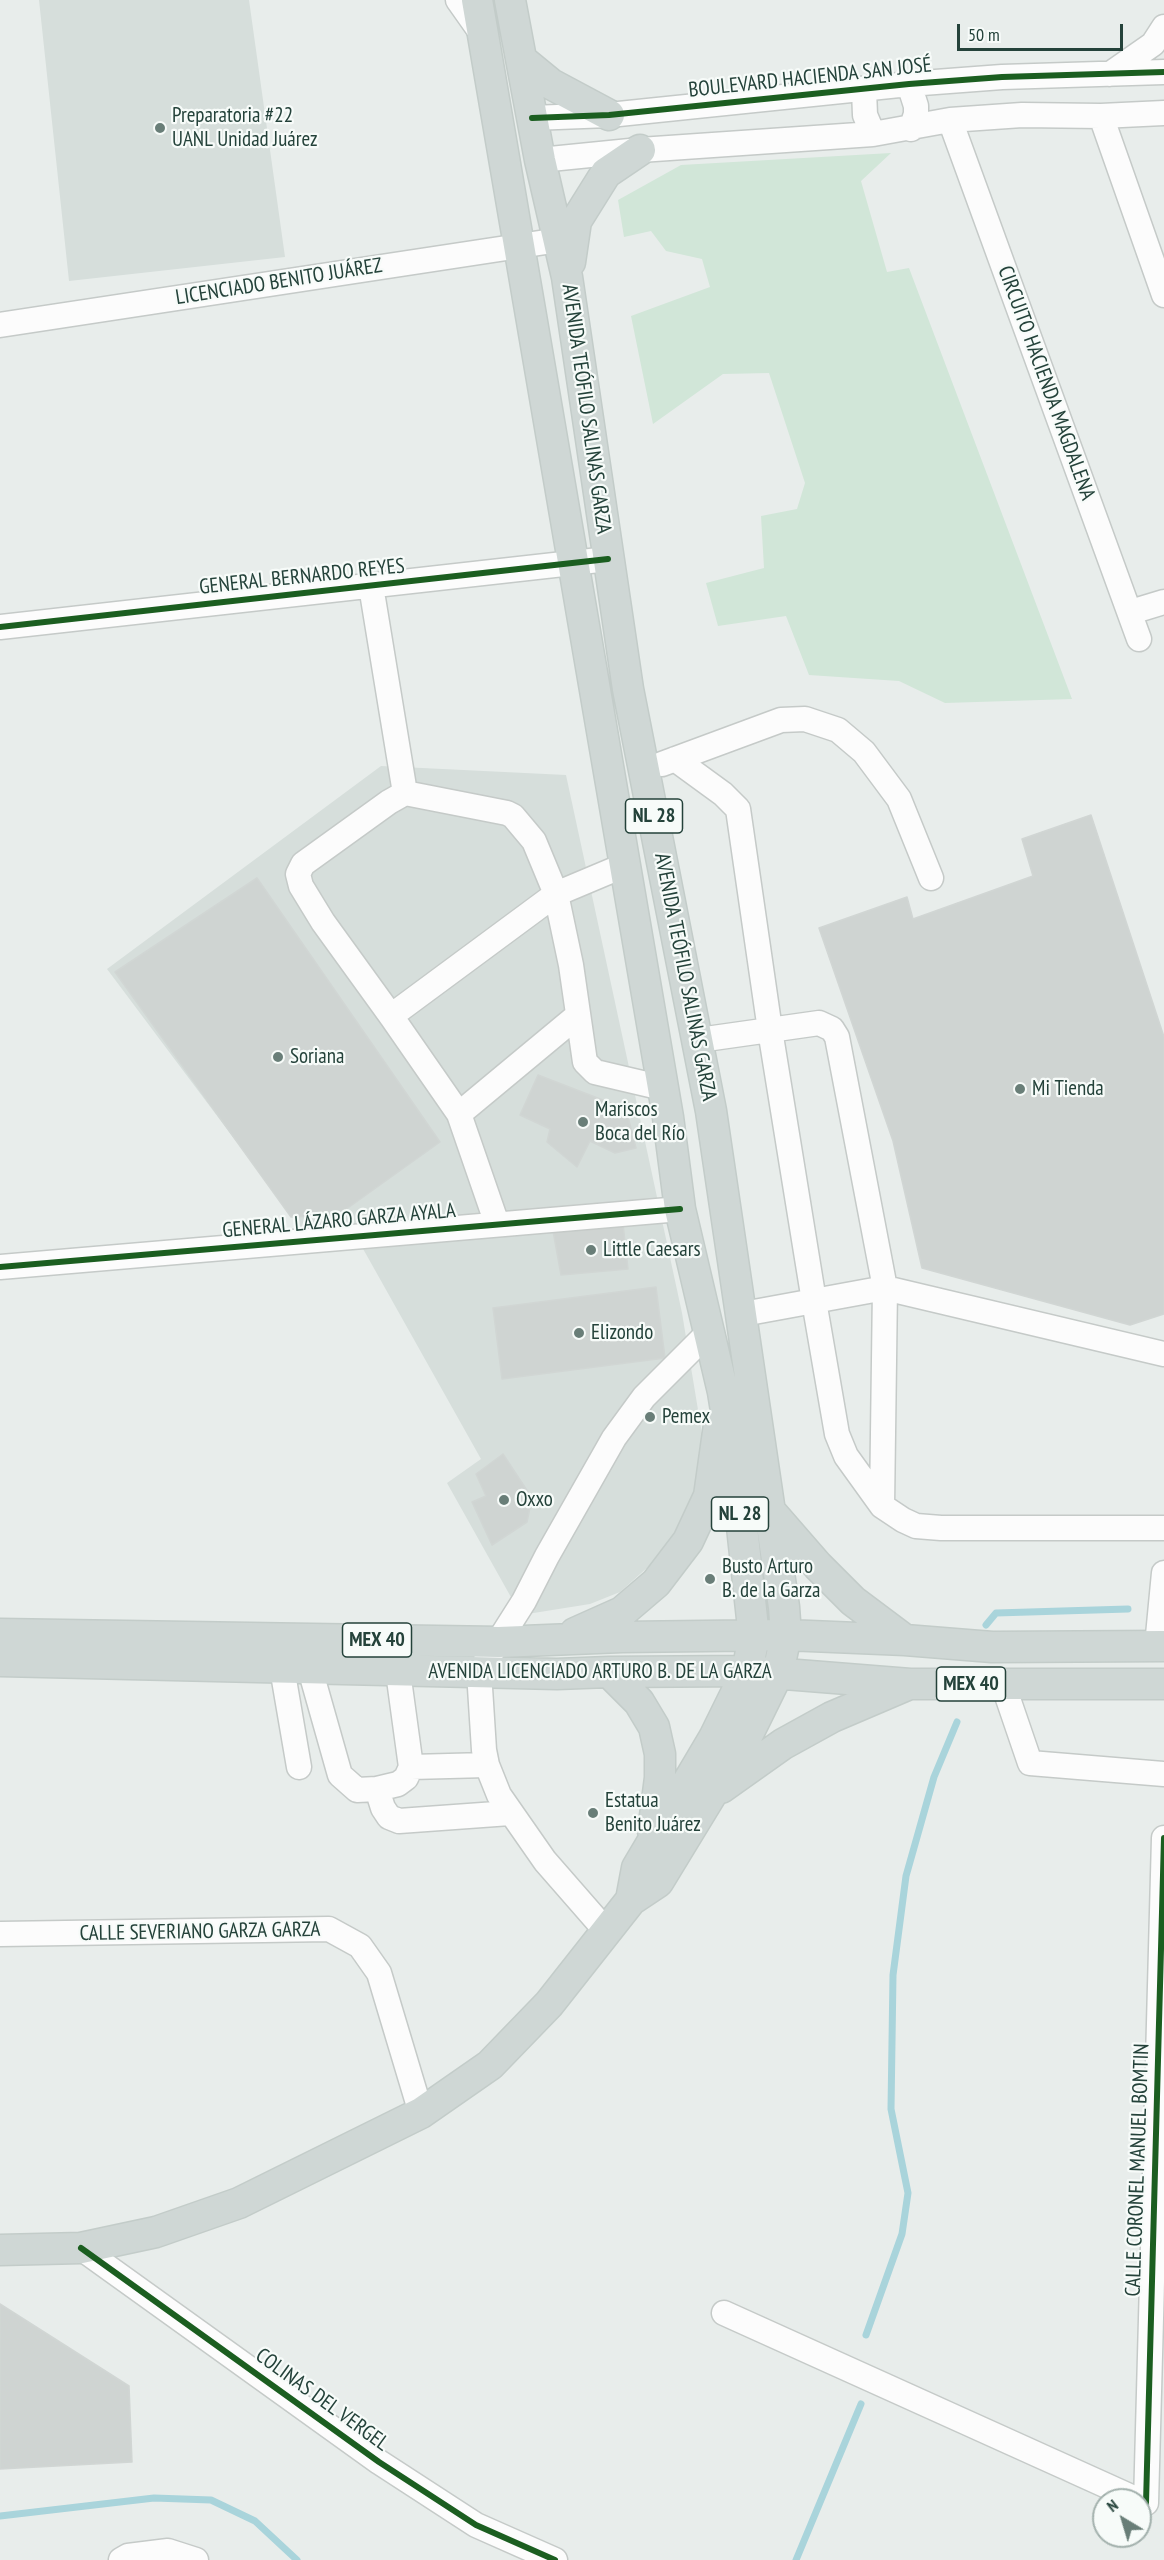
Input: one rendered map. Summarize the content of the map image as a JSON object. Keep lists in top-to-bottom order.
{
  "streets": {
    "main road": [
      "AVENIDA TEÓFILO SALINAS GARZA",
      "NL 28",
      "MEX 40",
      "AVENIDA LICENCIADO ARTURO B. DE LA GARZA"
    ],
    "street": [
      "BOULEVARD HACIENDA SAN JOSÉ",
      "LICENCIADO BENITO JUÁREZ",
      "CIRCUITO HACIENDA MAGDALENA",
      "GENERAL BERNARDO REYES",
      "GENERAL LÁZARO GARZA AYALA",
      "CALLE SEVERIANO GARZA GARZA",
      "CALLE CORONEL MANUEL BOMTIN",
      "COLINAS DEL VERGEL"
    ]
  },
  "crossings": [
    ["BOULEVARD HACIENDA SAN JOSÉ", "AVENIDA TEÓFILO SALINAS GARZA"],
    ["LICENCIADO BENITO JUÁREZ", "AVENIDA TEÓFILO SALINAS GARZA"],
    ["AVENIDA TEÓFILO SALINAS GARZA", "GENERAL BERNARDO REYES"],
    ["AVENIDA TEÓFILO SALINAS GARZA", "GENERAL LÁZARO GARZA AYALA"],
    ["AVENIDA TEÓFILO SALINAS GARZA", "AVENIDA LICENCIADO ARTURO B. DE LA GARZA"]
  ],
  "places": [
    "Preparatoria #22 UANL Unidad Juárez",
    "Soriana",
    "Mi Tienda",
    "Mariscos Boca del Río",
    "Little Caesars",
    "Elizondo",
    "Pemex",
    "Oxxo",
    "Busto Arturo B. de la Garza",
    "Estatua Benito Juárez"
  ],
  "scale_bar": "50 m",
  "north": "top left"
}
